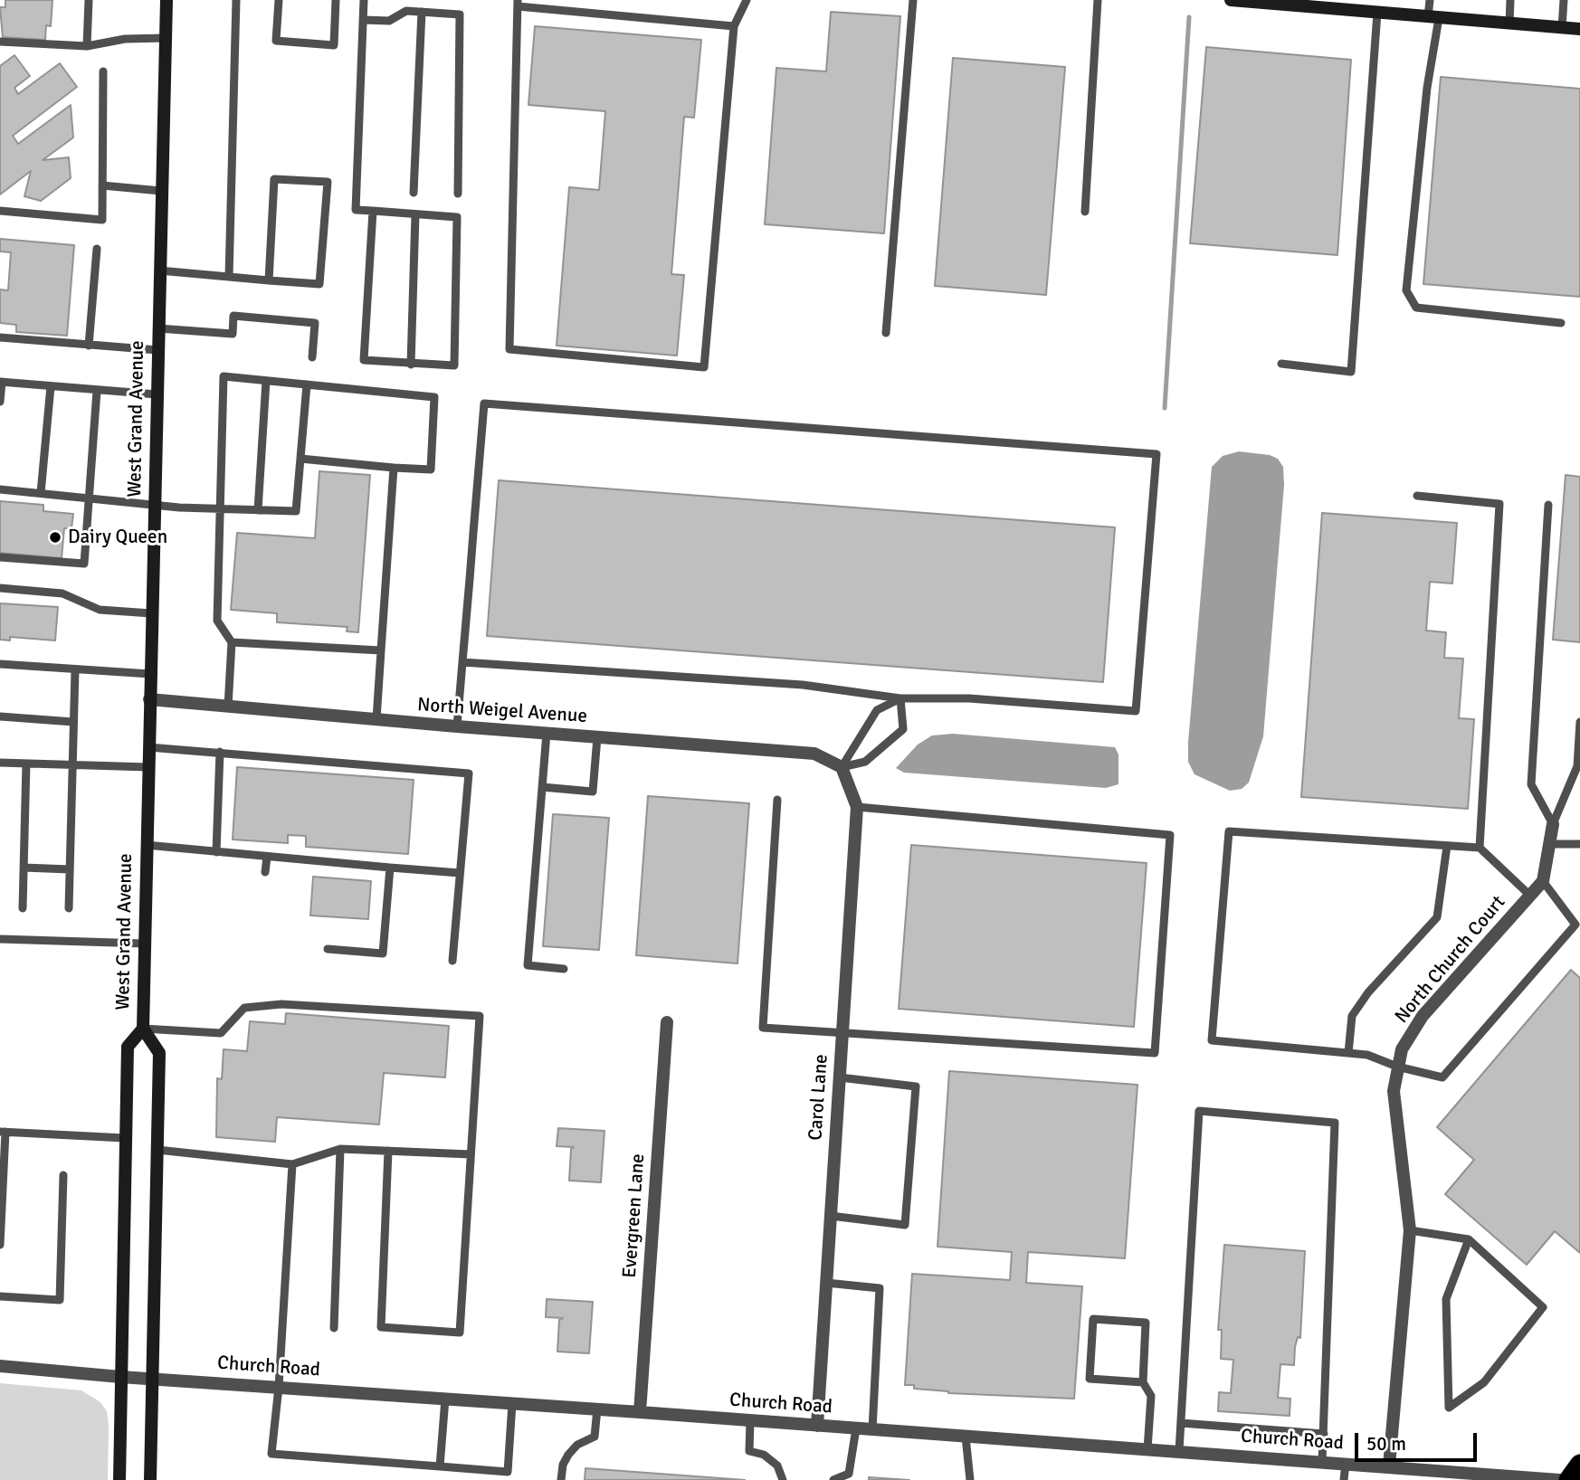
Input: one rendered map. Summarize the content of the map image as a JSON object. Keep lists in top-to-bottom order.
{
  "streets": {
    "main road": ["West Grand Avenue"],
    "street": [
      "North Weigel Avenue",
      "North Church Court",
      "Carol Lane",
      "Evergreen Lane",
      "Church Road"
    ]
  },
  "crossings": [
    ["West Grand Avenue", "North Weigel Avenue"],
    ["West Grand Avenue", "Church Road"],
    ["North Weigel Avenue", "Carol Lane"],
    ["North Church Court", "Church Road"],
    ["Carol Lane", "Church Road"],
    ["Evergreen Lane", "Church Road"]
  ],
  "places": ["Dairy Queen"],
  "scale_bar": "50 m"
}
